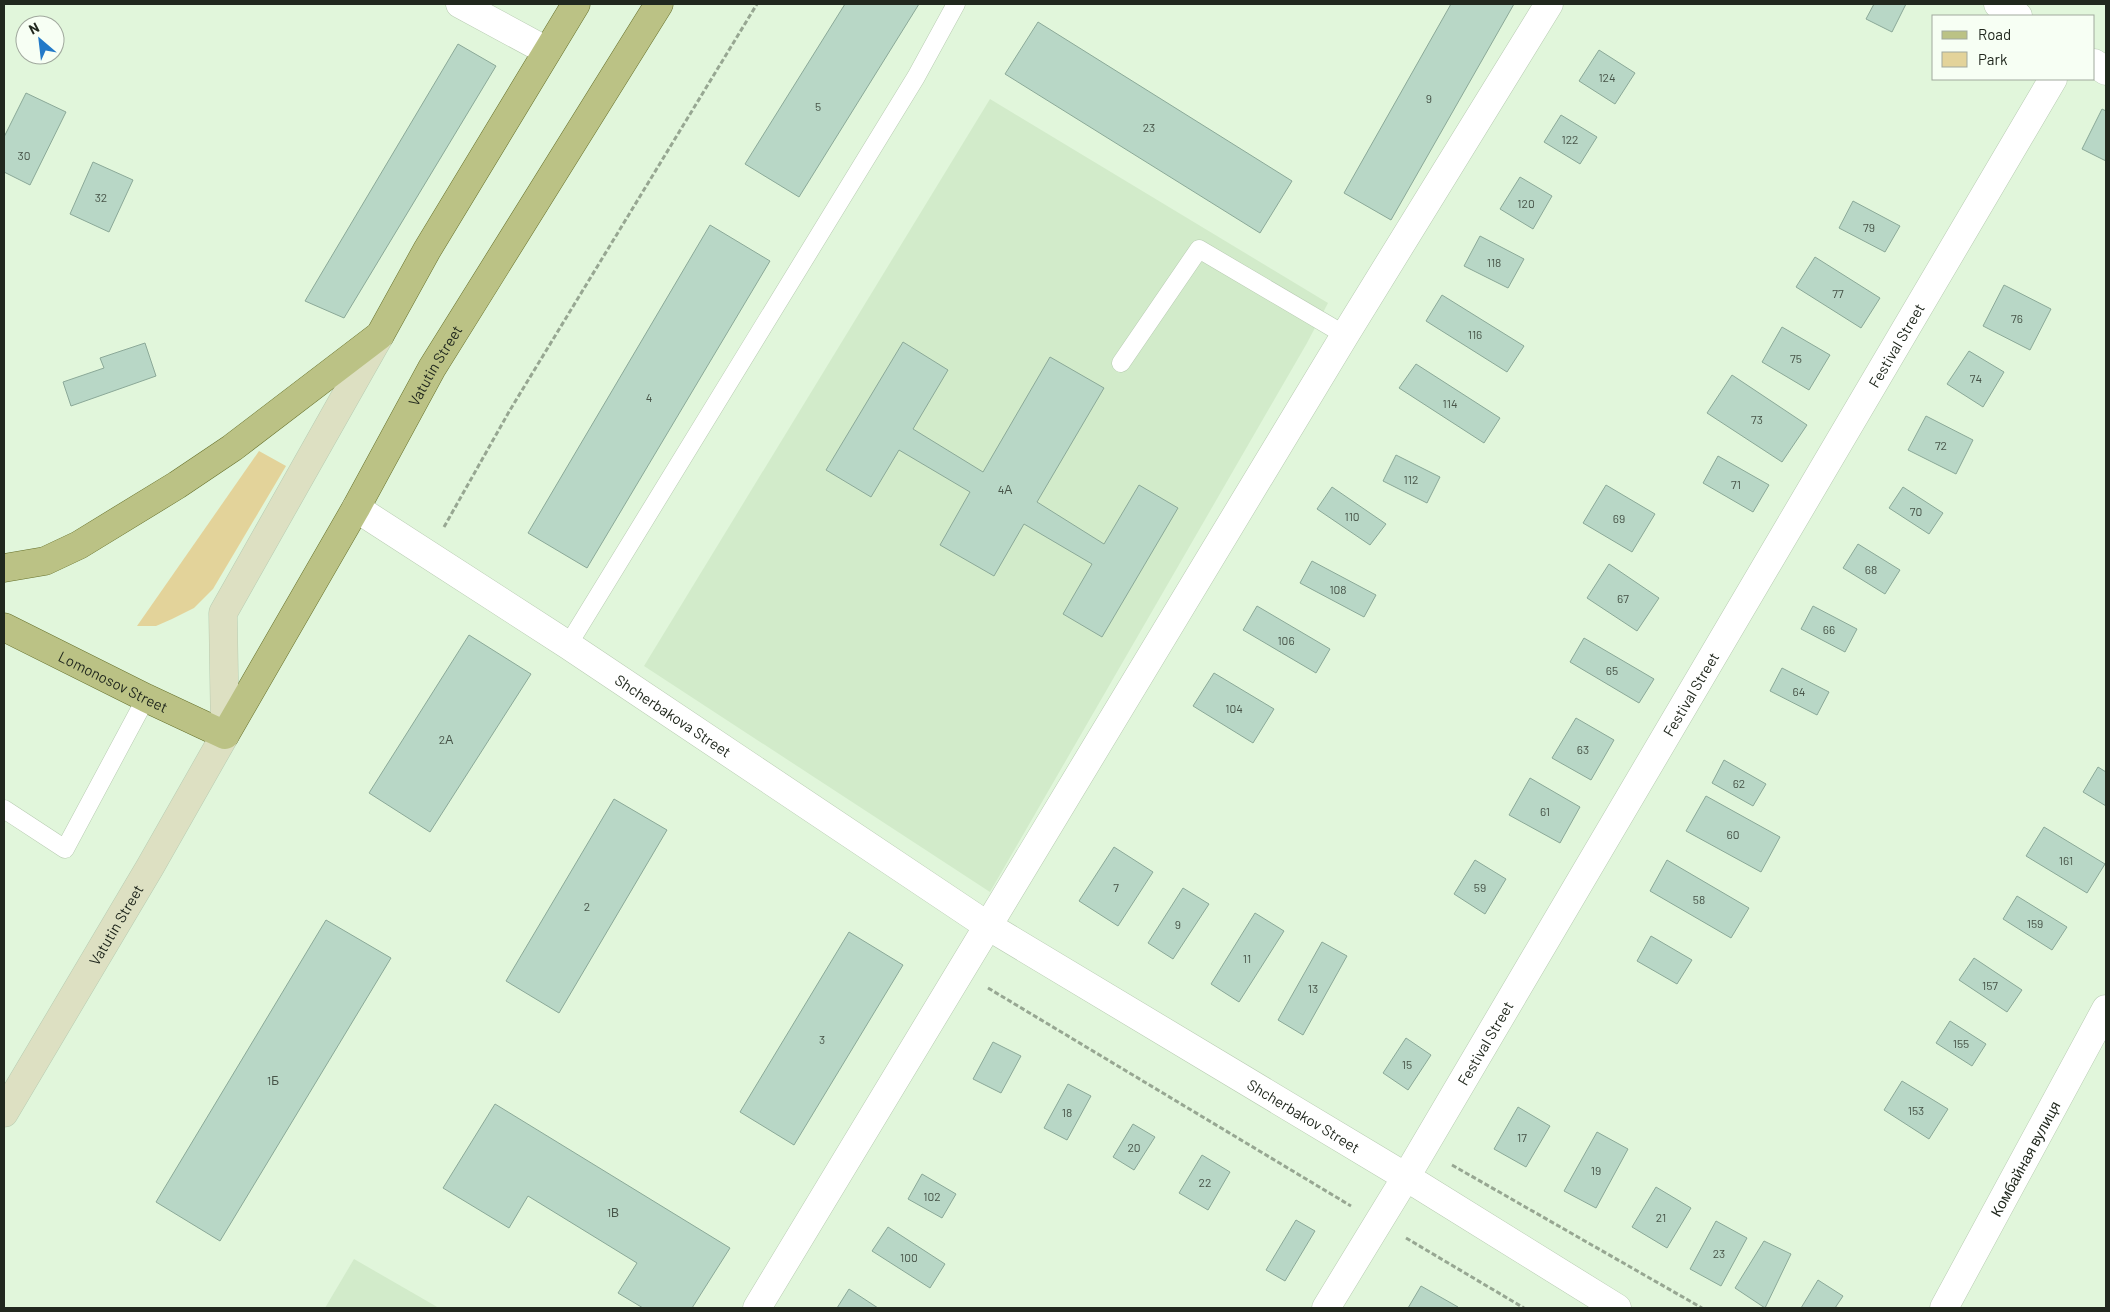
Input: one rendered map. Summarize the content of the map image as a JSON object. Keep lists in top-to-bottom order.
{
  "streets": {
    "main road": ["Vatutin Street", "Lomonosov Street"],
    "street": [
      "Festival Street",
      "Shcherbakova Street",
      "Shcherbakov Street",
      "Комбайная вулиця"
    ]
  },
  "crossings": [
    ["Festival Street", "Shcherbakov Street"],
    ["Vatutin Street", "Lomonosov Street"],
    ["Vatutin Street", "Shcherbakova Street"],
    ["Shcherbakova Street", "Shcherbakov Street"]
  ],
  "house_numbers": [
    "124",
    "9",
    "5",
    "23",
    "122",
    "30",
    "32",
    "120",
    "79",
    "118",
    "77",
    "76",
    "116",
    "75",
    "74",
    "4",
    "114",
    "73",
    "72",
    "112",
    "71",
    "4А",
    "70",
    "110",
    "69",
    "68",
    "108",
    "67",
    "66",
    "106",
    "65",
    "64",
    "104",
    "2А",
    "63",
    "62",
    "61",
    "60",
    "161",
    "7",
    "59",
    "58",
    "2",
    "159",
    "9",
    "11",
    "157",
    "13",
    "3",
    "155",
    "15",
    "1Б",
    "153",
    "18",
    "17",
    "20",
    "19",
    "22",
    "102",
    "1В",
    "21",
    "23",
    "100"
  ],
  "legend": ["Road", "Park"],
  "north": "top left"
}
